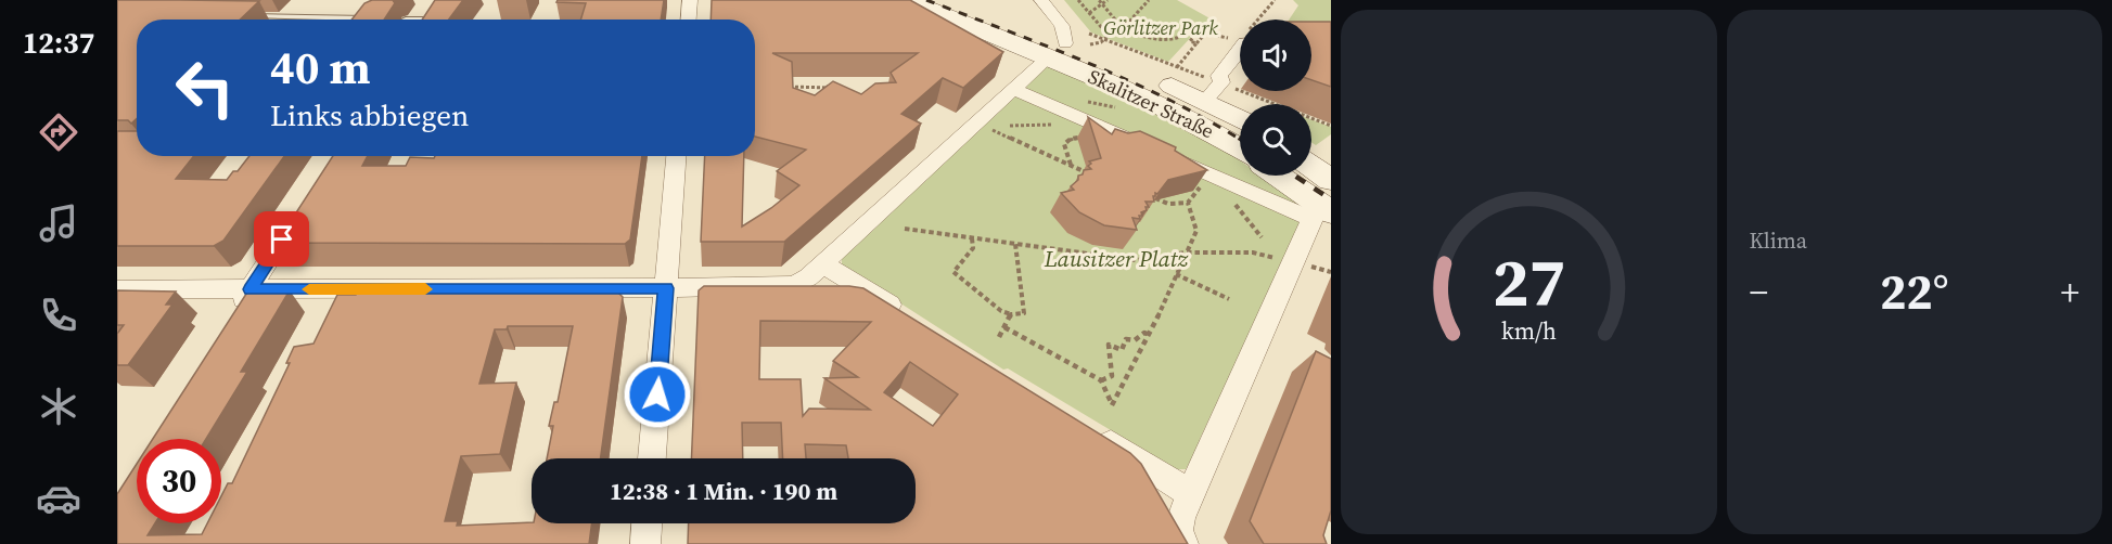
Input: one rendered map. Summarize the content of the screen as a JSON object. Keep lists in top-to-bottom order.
{
  "streets": {
    "main road": ["Skalitzer Straße"]
  },
  "parks": ["Görlitzer Park", "Lausitzer Platz"],
  "page": {
    "tabs": "12:37",
    "tile": "Klima",
    "turn": ["40 m", "Links abbiegen"],
    "heat": ["−", "22°", "+"],
    "limit": "30",
    "trip": "12:38 · 1 Min. · 190 m",
    "gauge": ["27", "km/h"]
  }
}
